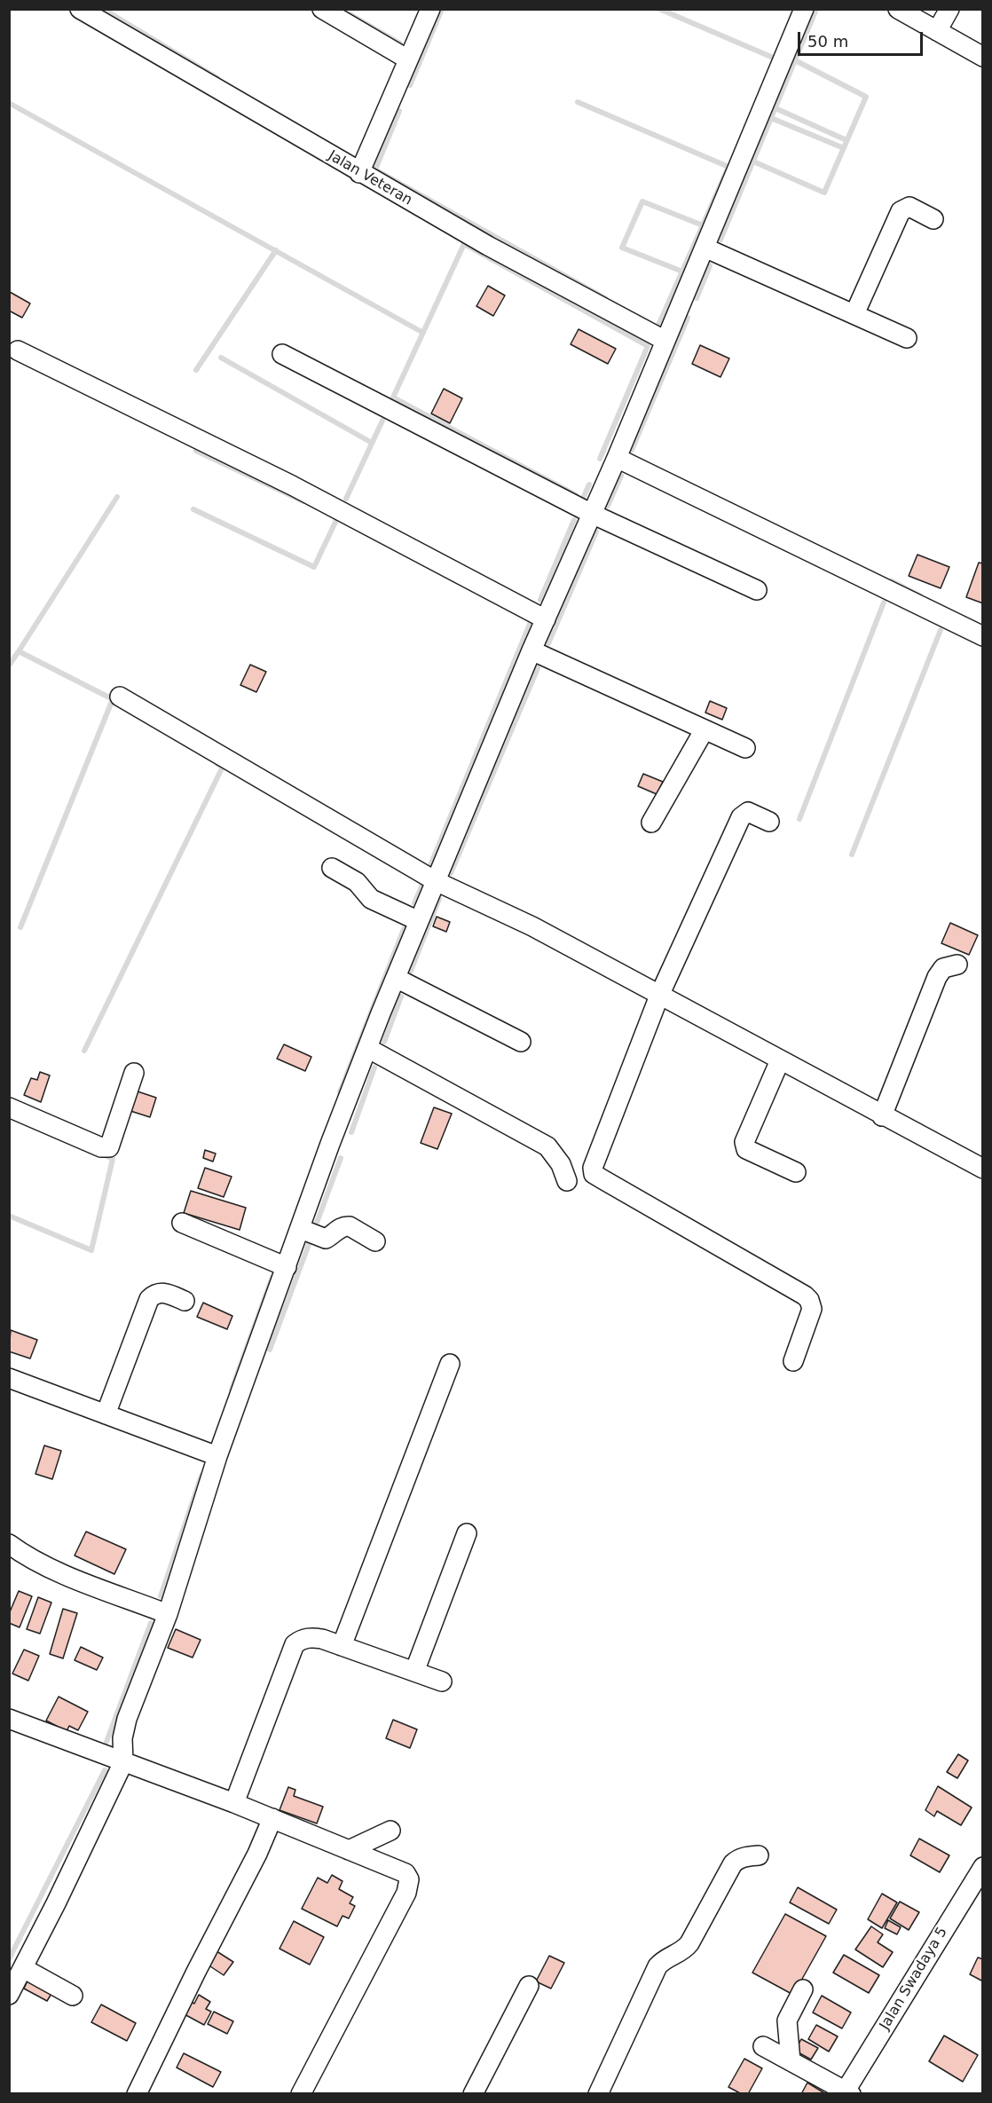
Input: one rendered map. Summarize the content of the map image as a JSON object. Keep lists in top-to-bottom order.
{
  "streets": {
    "street": ["Jalan Veteran", "Jalan Swadaya 5"]
  },
  "scale_bar": "50 m"
}
